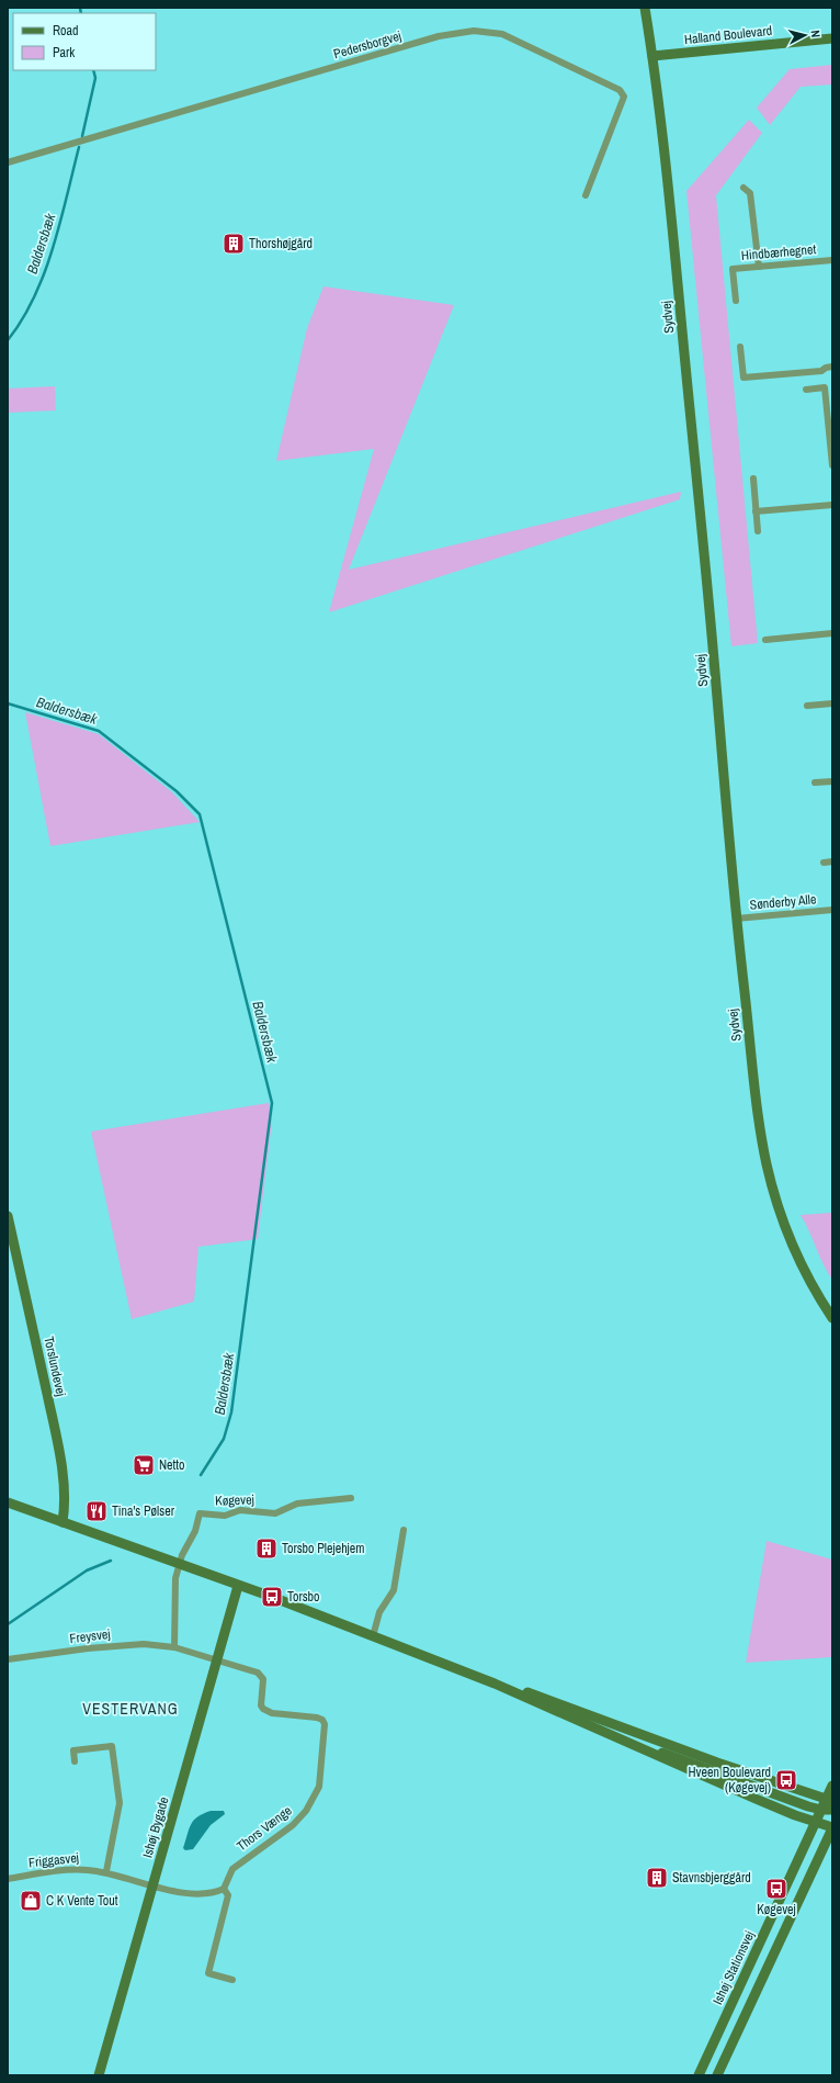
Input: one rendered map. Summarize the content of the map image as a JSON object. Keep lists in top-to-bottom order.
{
  "streets": {
    "street": [
      "Halland Boulevard",
      "Pedersborgvej",
      "Hindbærhegnet",
      "Sydvej",
      "Sønderby Alle",
      "Torslundevej",
      "Køgevej",
      "Freysvej",
      "Ishøj Bygade",
      "Thors Vænge",
      "Friggasvej",
      "Ishøj Stationsvej"
    ]
  },
  "crossings": [
    ["Halland Boulevard", "Sydvej"],
    ["Sydvej", "Sønderby Alle"],
    ["Freysvej", "Ishøj Bygade"],
    ["Freysvej", "Thors Vænge"],
    ["Ishøj Bygade", "Thors Vænge"],
    ["Ishøj Bygade", "Friggasvej"]
  ],
  "districts": ["VESTERVANG"],
  "water": ["Baldersbæk"],
  "places": {
    "building": ["Thorshøjgård", "Torsbo Plejehjem", "Stavnsbjerggård"],
    "supermarket": ["Netto"],
    "restaurant": ["Tina's Pølser"],
    "bus stop": ["Torsbo", "Hveen Boulevard (Køgevej)", "Køgevej"],
    "shop": ["C K Vente Tout"]
  },
  "legend": ["Road", "Park"],
  "north": "right"
}
